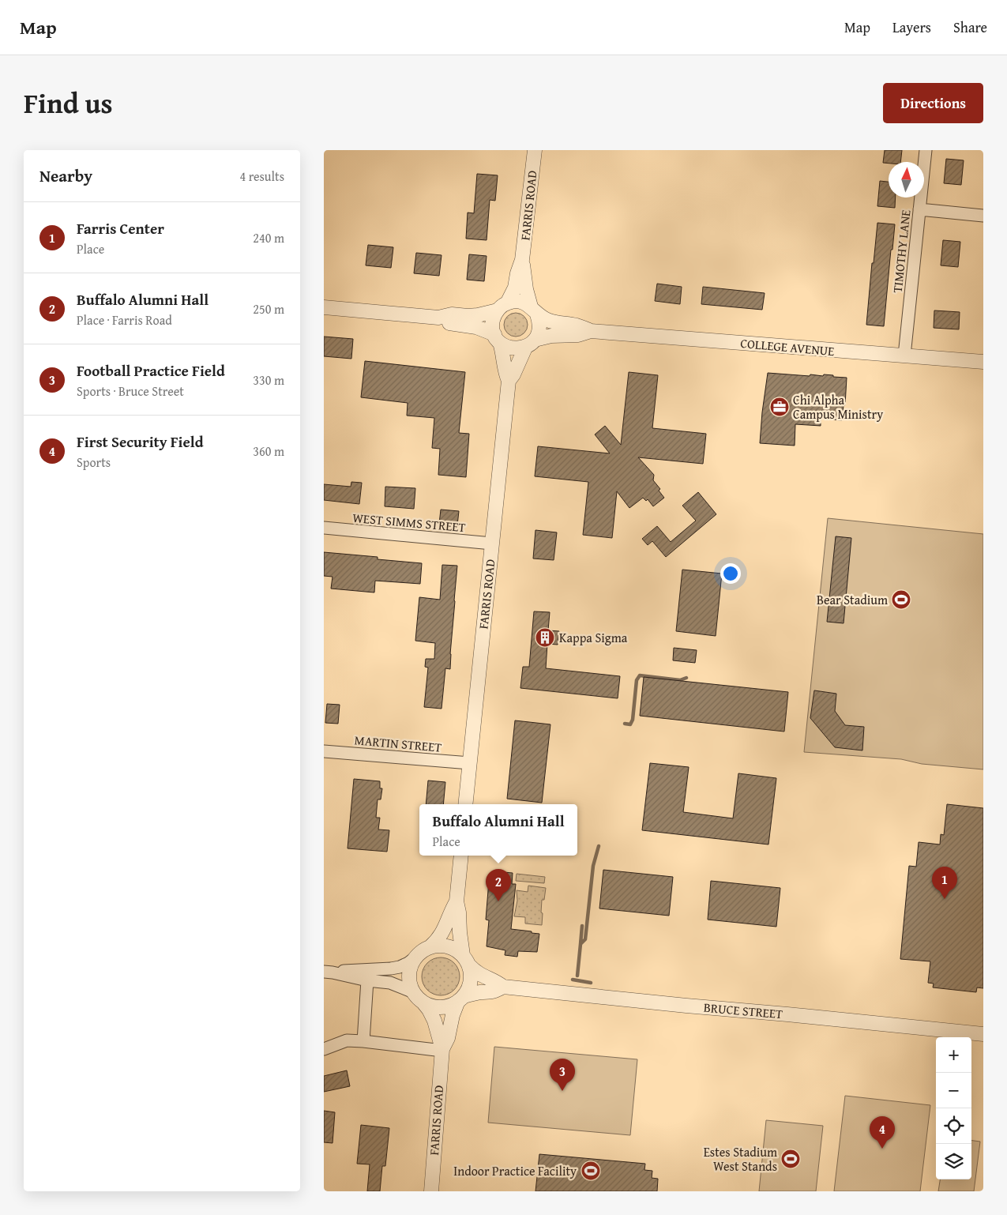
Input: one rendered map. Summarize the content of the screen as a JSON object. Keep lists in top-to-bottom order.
{
  "streets": {
    "street": [
      "FARRIS ROAD",
      "TIMOTHY LANE",
      "COLLEGE AVENUE",
      "WEST SIMMS STREET",
      "MARTIN STREET",
      "BRUCE STREET"
    ]
  },
  "crossings": [
    ["FARRIS ROAD", "COLLEGE AVENUE"],
    ["FARRIS ROAD", "WEST SIMMS STREET"],
    ["FARRIS ROAD", "MARTIN STREET"],
    ["FARRIS ROAD", "BRUCE STREET"],
    ["TIMOTHY LANE", "COLLEGE AVENUE"]
  ],
  "places": {
    "office": ["Chi Alpha Campus Ministry"],
    "sports": ["Bear Stadium", "Estes Stadium West Stands", "Indoor Practice Facility"],
    "building": ["Kappa Sigma"]
  },
  "north": "top",
  "page": {
    "header": "Map",
    "nav": ["Map", "Layers", "Share"],
    "title": "Find us",
    "buttons": "Directions",
    "heading": ["Nearby", "4 results"],
    "list": [
      {
        "mark": "1",
        "name": "Farris Center",
        "note": "Place",
        "value": "240 m"
      },
      {
        "mark": "2",
        "name": "Buffalo Alumni Hall",
        "note": "Place · Farris Road",
        "value": "250 m"
      },
      {
        "mark": "3",
        "name": "Football Practice Field",
        "note": "Sports · Bruce Street",
        "value": "330 m"
      },
      {
        "mark": "4",
        "name": "First Security Field",
        "note": "Sports",
        "value": "360 m"
      }
    ],
    "popup": ["Buffalo Alumni Hall", "Place"],
    "pins": [
      "1",
      "2",
      "3",
      "4"
    ],
    "map_buttons": ["+", "−"]
  }
}
